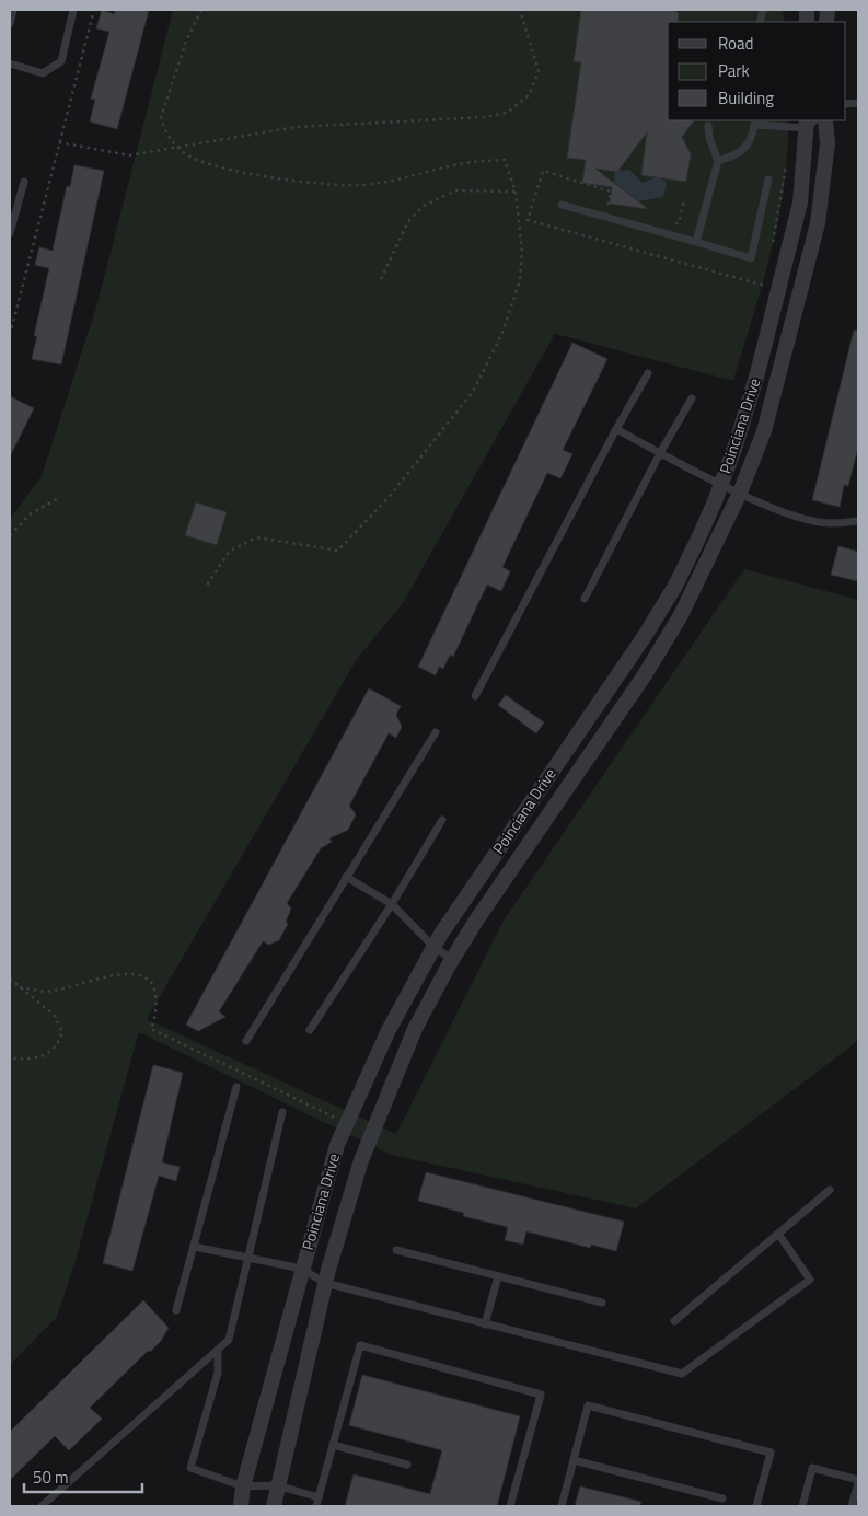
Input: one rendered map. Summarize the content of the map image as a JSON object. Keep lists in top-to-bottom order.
{
  "streets": {
    "street": ["Poinciana Drive"]
  },
  "legend": ["Road", "Park", "Building"],
  "scale_bar": "50 m"
}
